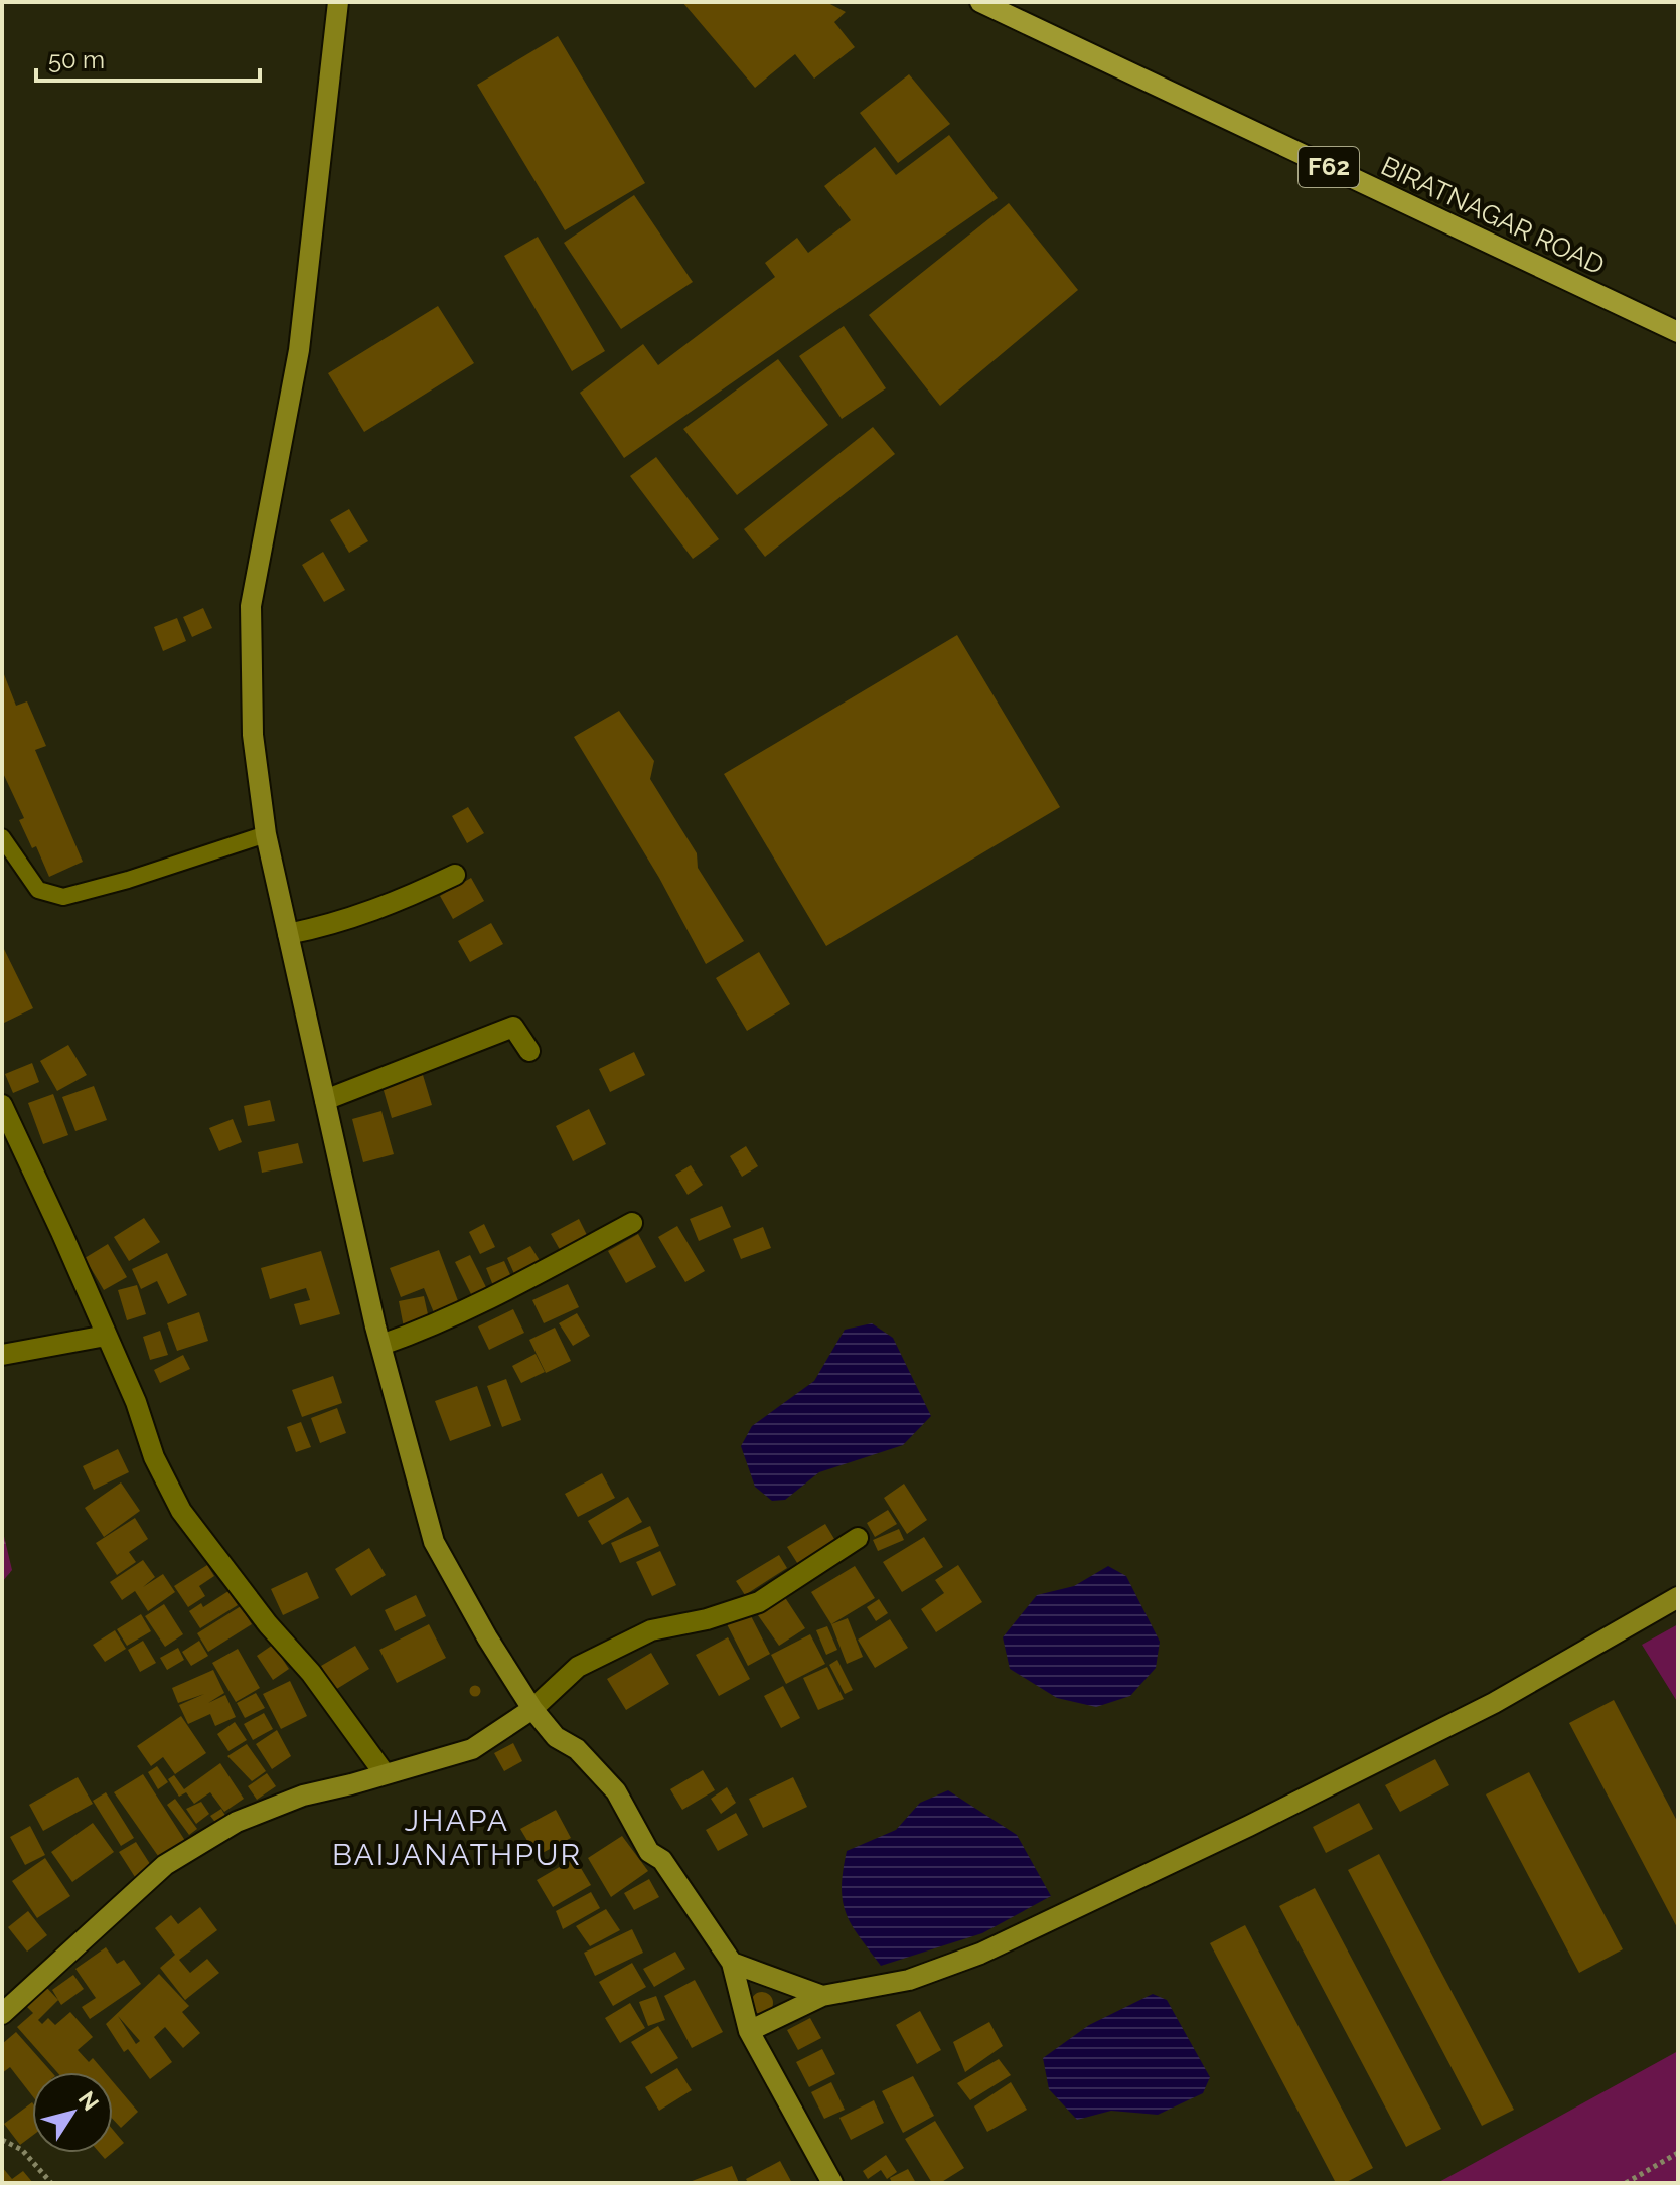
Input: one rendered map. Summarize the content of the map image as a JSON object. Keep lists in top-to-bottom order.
{
  "streets": {
    "main road": ["F62", "BIRATNAGAR ROAD"]
  },
  "districts": ["JHAPA BAIJANATHPUR"],
  "scale_bar": "50 m",
  "north": "top right"
}
